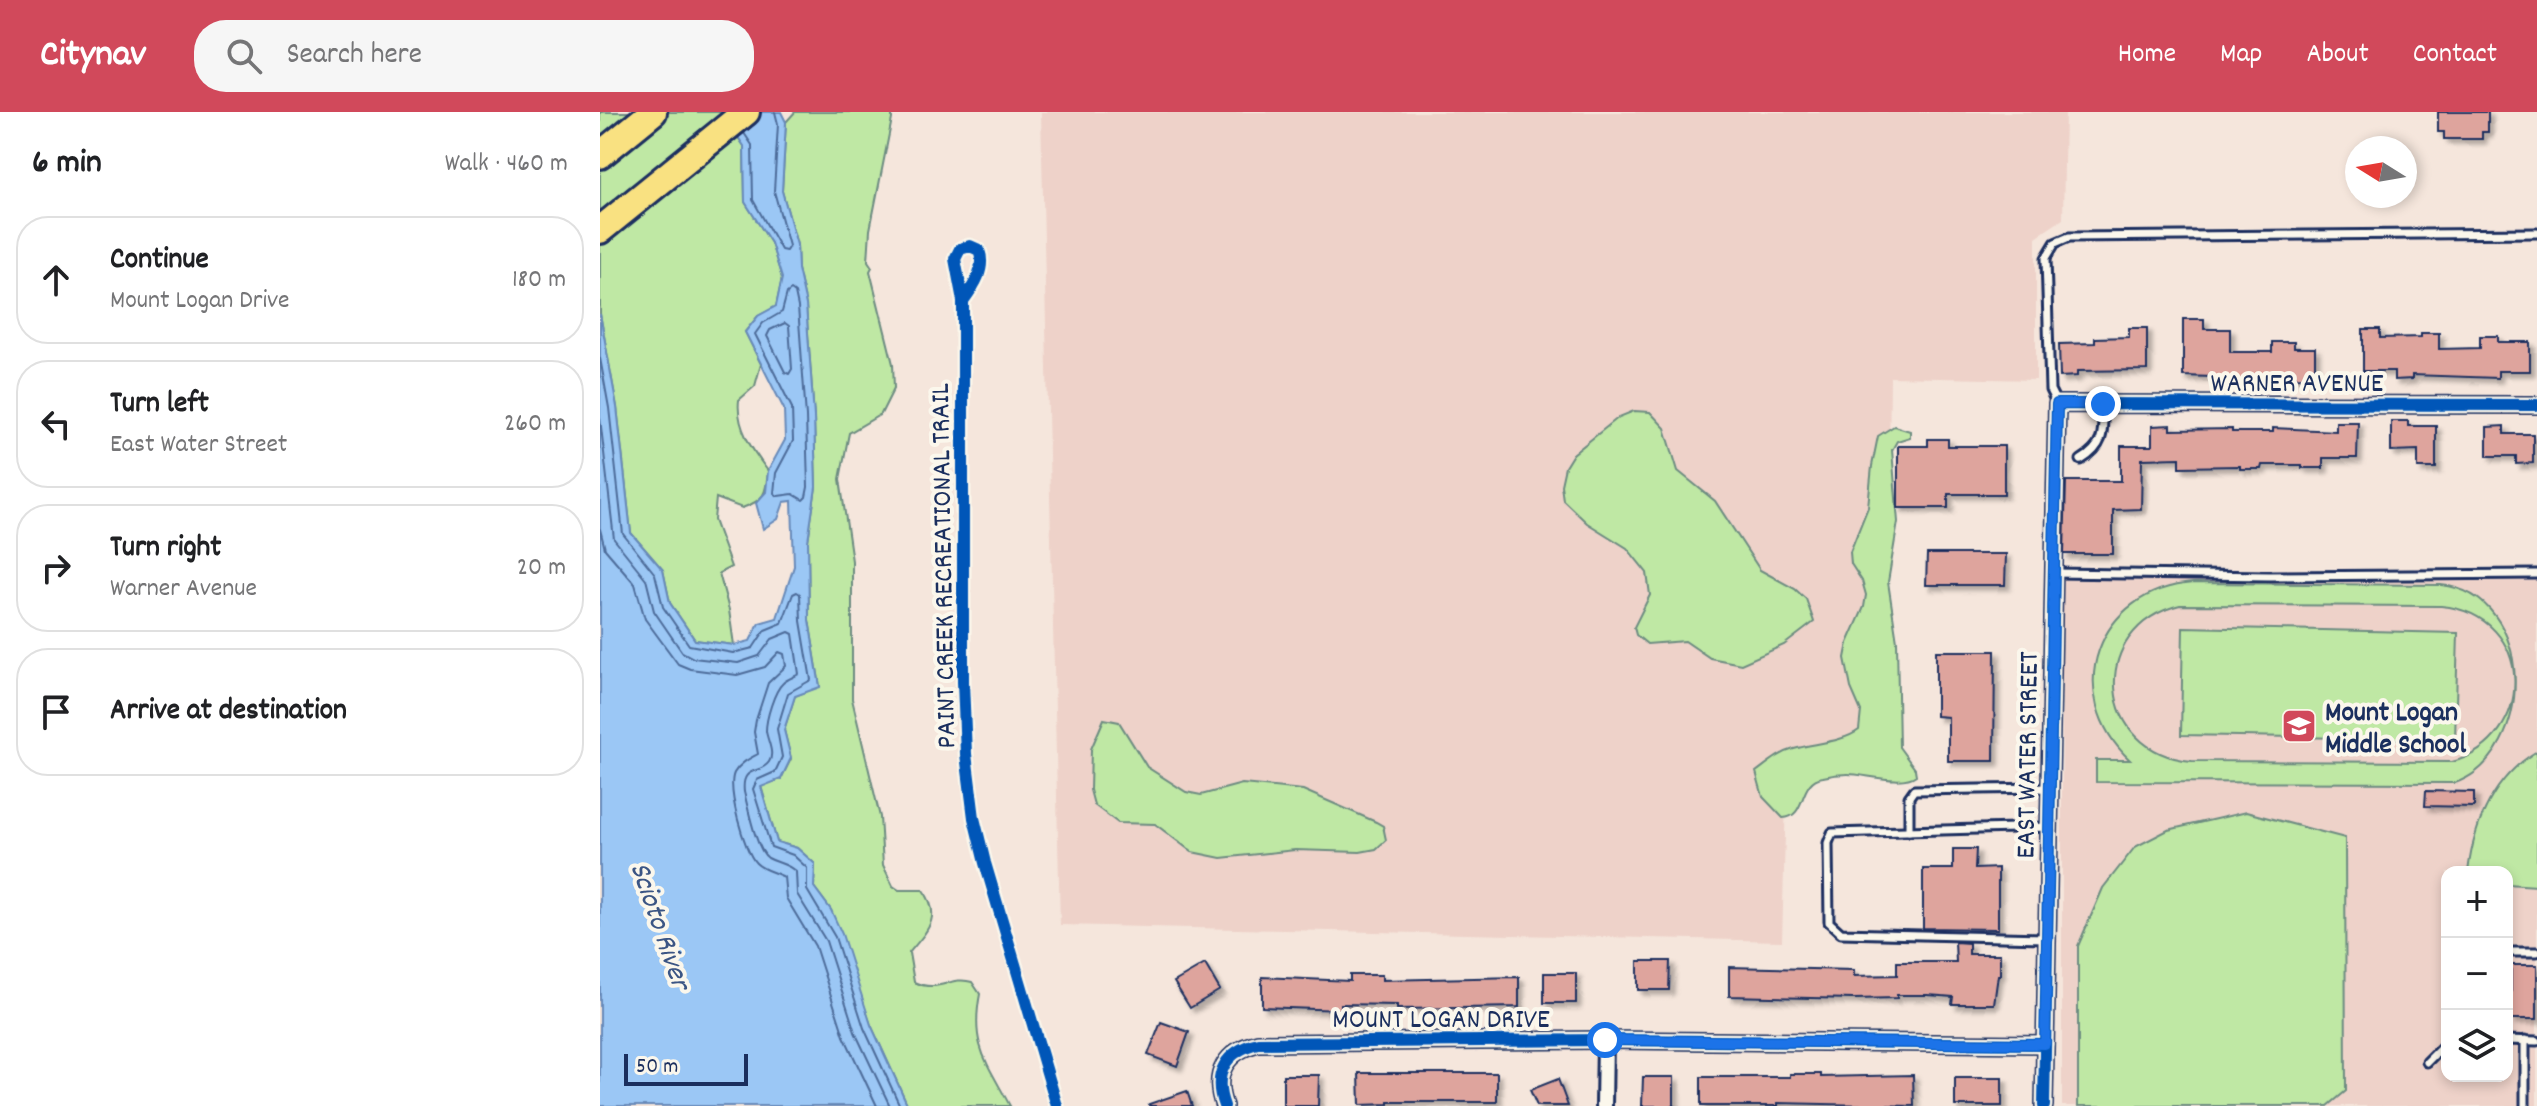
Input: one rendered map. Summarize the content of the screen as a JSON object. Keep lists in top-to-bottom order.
{
  "streets": {
    "street": ["WARNER AVENUE", "EAST WATER STREET", "MOUNT LOGAN DRIVE"],
    "cycle path": ["PAINT CREEK RECREATIONAL TRAIL"]
  },
  "crossings": [
    ["WARNER AVENUE", "EAST WATER STREET"],
    ["EAST WATER STREET", "MOUNT LOGAN DRIVE"]
  ],
  "water": ["Scioto River"],
  "places": {
    "school or university": ["Mount Logan Middle School"]
  },
  "scale_bar": "50 m",
  "north": "left",
  "page": {
    "header": "Citynav",
    "search": "Search here",
    "nav": [
      "Home",
      "Map",
      "About",
      "Contact"
    ],
    "heading": ["6 min", "Walk · 460 m"],
    "list": [
      ["Continue", "Mount Logan Drive", "180 m"],
      ["Turn left", "East Water Street", "260 m"],
      ["Turn right", "Warner Avenue", "20 m"],
      "Arrive at destination"
    ],
    "map_buttons": ["+", "−"],
    "scale": "50 m"
  }
}
